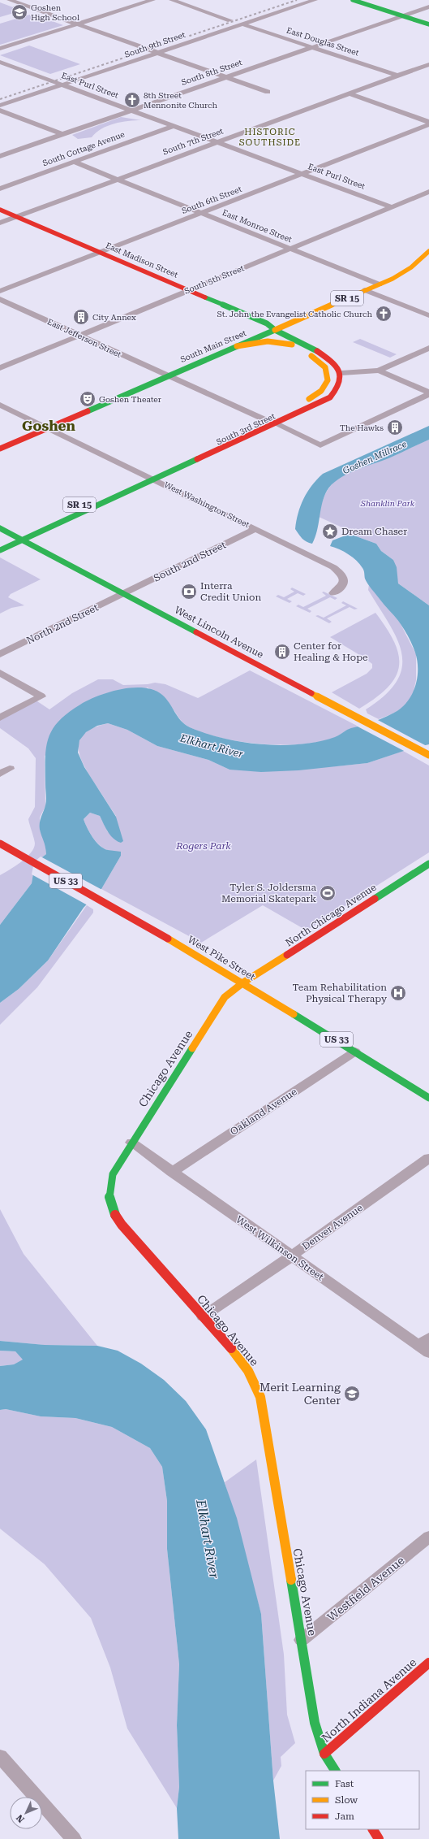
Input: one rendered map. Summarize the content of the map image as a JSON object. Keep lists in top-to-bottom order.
{
  "streets": {
    "main road": [
      "East Madison Street",
      "SR 15",
      "South Main Street",
      "South 3rd Street",
      "West Lincoln Avenue",
      "US 33",
      "North Chicago Avenue",
      "West Pike Street",
      "Chicago Avenue",
      "North Indiana Avenue"
    ],
    "street": [
      "East Douglas Street",
      "South 9th Street",
      "South 8th Street",
      "East Purl Street",
      "South 7th Street",
      "South Cottage Avenue",
      "South 6th Street",
      "East Monroe Street",
      "South 5th Street",
      "East Jefferson Street",
      "West Washington Street",
      "South 2nd Street",
      "North 2nd Street",
      "Oakland Avenue",
      "Denver Avenue",
      "West Wilkinson Street",
      "Westfield Avenue"
    ]
  },
  "crossings": [
    ["East Douglas Street", "South 9th Street"],
    ["East Douglas Street", "South 8th Street"],
    ["East Douglas Street", "South 7th Street"],
    ["South 9th Street", "East Purl Street"],
    ["South 8th Street", "East Purl Street"],
    ["East Purl Street", "South 7th Street"],
    ["East Purl Street", "South Cottage Avenue"],
    ["East Purl Street", "South 6th Street"],
    ["East Purl Street", "South 5th Street"],
    ["South 7th Street", "East Monroe Street"],
    ["South 7th Street", "East Madison Street"],
    ["South Cottage Avenue", "East Monroe Street"],
    ["South 6th Street", "East Monroe Street"],
    ["South 6th Street", "East Madison Street"],
    ["East Monroe Street", "South 5th Street"],
    ["East Monroe Street", "South Main Street"],
    ["East Madison Street", "South 5th Street"],
    ["East Madison Street", "South Main Street"],
    ["East Madison Street", "South 3rd Street"],
    ["South 5th Street", "East Jefferson Street"],
    ["SR 15", "South 3rd Street"],
    ["SR 15", "West Lincoln Avenue"],
    ["East Jefferson Street", "South Main Street"],
    ["East Jefferson Street", "South 3rd Street"],
    ["South Main Street", "South 3rd Street"],
    ["South Main Street", "West Washington Street"],
    ["South 3rd Street", "West Washington Street"],
    ["South 3rd Street", "West Lincoln Avenue"],
    ["West Washington Street", "South 2nd Street"],
    ["South 2nd Street", "North 2nd Street"],
    ["South 2nd Street", "West Lincoln Avenue"],
    ["North 2nd Street", "West Lincoln Avenue"],
    ["North Chicago Avenue", "West Pike Street"],
    ["North Chicago Avenue", "Chicago Avenue"],
    ["West Pike Street", "Chicago Avenue"],
    ["West Pike Street", "Oakland Avenue"],
    ["Chicago Avenue", "Denver Avenue"],
    ["Chicago Avenue", "West Wilkinson Street"],
    ["Chicago Avenue", "Westfield Avenue"],
    ["Chicago Avenue", "North Indiana Avenue"],
    ["Oakland Avenue", "West Wilkinson Street"],
    ["Denver Avenue", "West Wilkinson Street"]
  ],
  "districts": ["HISTORIC SOUTHSIDE", "Goshen"],
  "water": ["Goshen Millrace", "Elkhart River"],
  "parks": ["Shanklin Park", "Rogers Park"],
  "places": {
    "school or university": ["Goshen High School", "Merit Learning Center"],
    "church": ["8th Street Mennonite Church", "St. John the Evangelist Catholic Church"],
    "building": ["City Annex", "The Hawks", "Center for Healing & Hope"],
    "theatre": ["Goshen Theater"],
    "place": ["Dream Chaser"],
    "bank": ["Interra Credit Union"],
    "sports": ["Tyler S. Joldersma Memorial Skatepark"],
    "hospital": ["Team Rehabilitation Physical Therapy"]
  },
  "legend": ["Fast", "Slow", "Jam"],
  "north": "bottom left"
}
